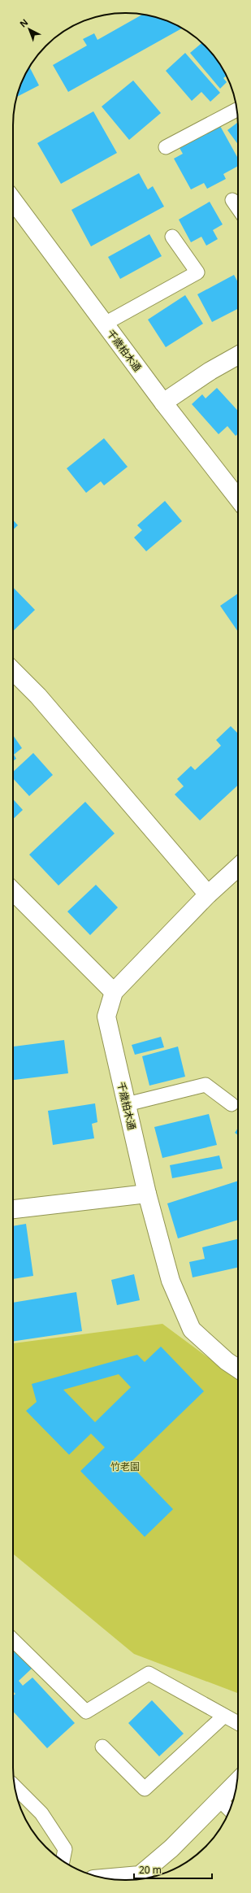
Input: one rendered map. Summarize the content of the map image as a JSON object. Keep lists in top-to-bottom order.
{
  "streets": {
    "street": ["千歳柏木通"]
  },
  "parks": ["竹老園"],
  "scale_bar": "20 m",
  "north": "top left"
}
